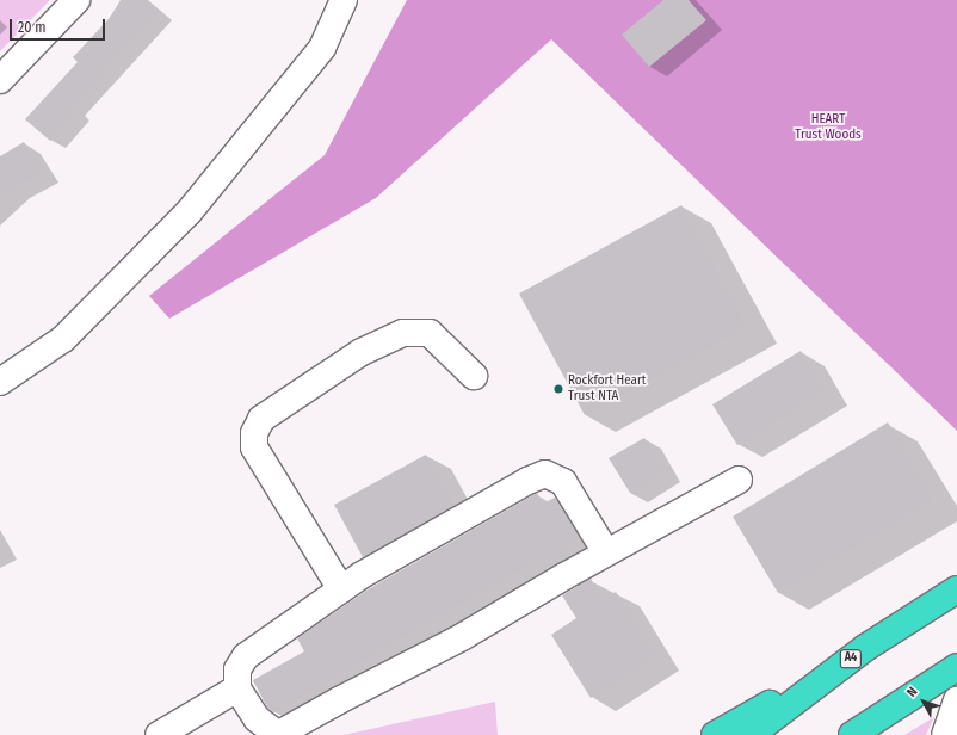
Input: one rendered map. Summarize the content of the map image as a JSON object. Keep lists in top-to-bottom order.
{
  "streets": {
    "highway": ["A4"]
  },
  "parks": ["HEART Trust Woods"],
  "places": ["Rockfort Heart Trust NTA"],
  "scale_bar": "20 m",
  "north": "top left"
}
